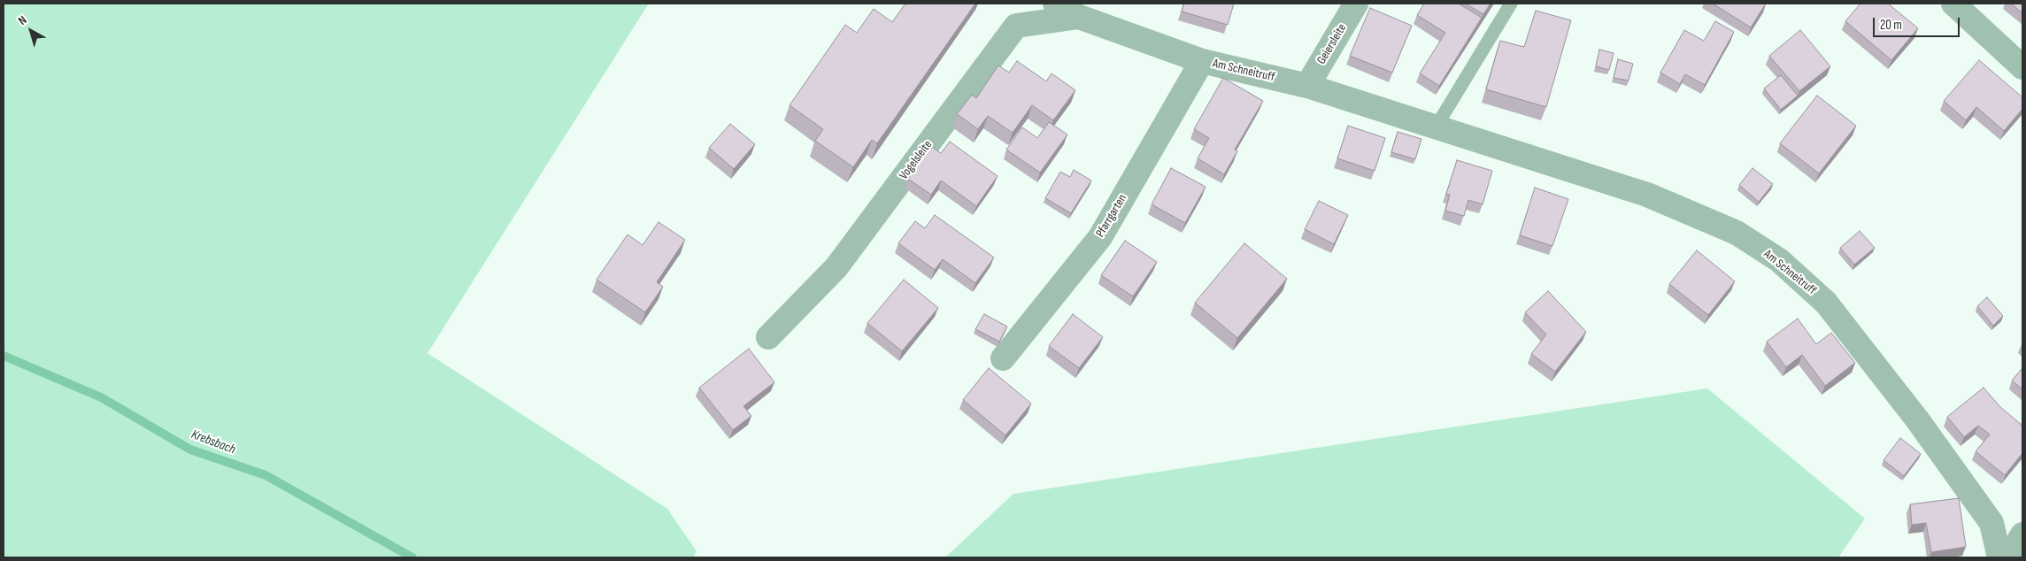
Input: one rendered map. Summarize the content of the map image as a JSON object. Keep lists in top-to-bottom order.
{
  "streets": {
    "street": [
      "Geiersleite",
      "Am Schneitruff",
      "Vogelsleite",
      "Pfarrgarten"
    ]
  },
  "crossings": [
    ["Geiersleite", "Am Schneitruff"],
    ["Am Schneitruff", "Vogelsleite"],
    ["Am Schneitruff", "Pfarrgarten"]
  ],
  "water": ["Krebsbach"],
  "scale_bar": "20 m",
  "north": "top left"
}
